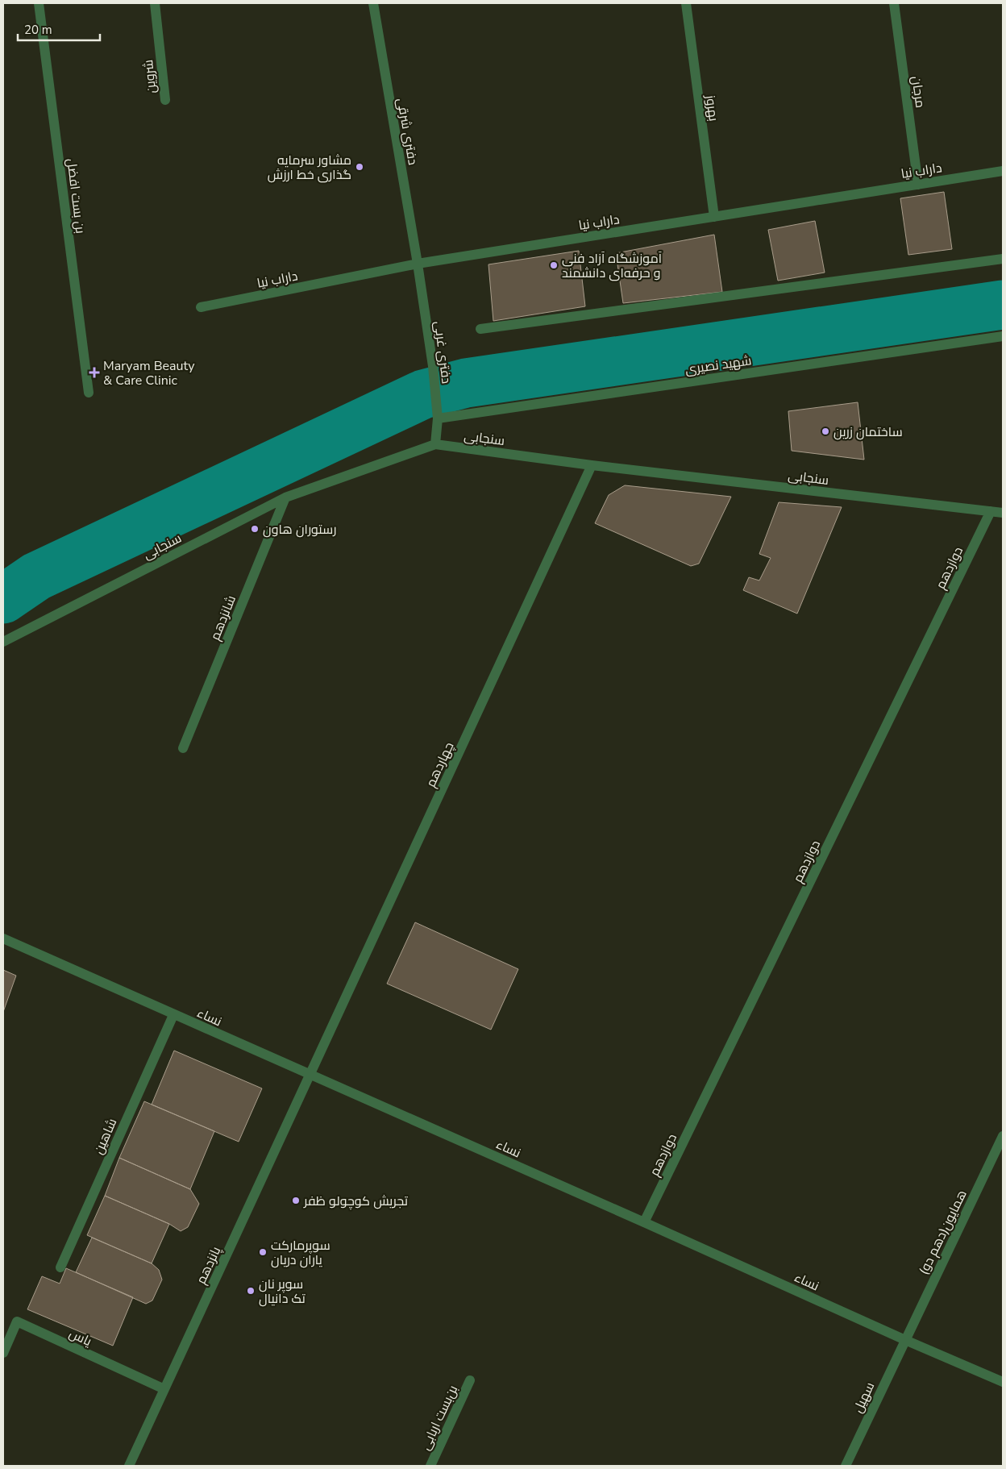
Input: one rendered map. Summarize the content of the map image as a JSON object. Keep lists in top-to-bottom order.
{
  "streets": {
    "street": [
      "شروین",
      "مرجان",
      "بهروز",
      "دفتری شرقی",
      "داراب نیا",
      "بن بست افضل",
      "دفتری غربی",
      "شهید نصیری",
      "سنجابی",
      "دوازدهم",
      "شانزدهم",
      "چهاردهم",
      "نساء",
      "شاهین",
      "همایون(دهم دو)",
      "پانزدهم",
      "یاس",
      "سهیل",
      "بن‌بست اربابی"
    ]
  },
  "crossings": [
    ["مرجان", "داراب نیا"],
    ["بهروز", "داراب نیا"],
    ["دفتری شرقی", "داراب نیا"],
    ["دفتری شرقی", "دفتری غربی"],
    ["داراب نیا", "دفتری غربی"],
    ["دفتری غربی", "شهید نصیری"],
    ["دفتری غربی", "سنجابی"],
    ["سنجابی", "دوازدهم"],
    ["سنجابی", "شانزدهم"],
    ["سنجابی", "چهاردهم"],
    ["دوازدهم", "نساء"],
    ["چهاردهم", "نساء"],
    ["چهاردهم", "پانزدهم"],
    ["نساء", "شاهین"],
    ["نساء", "همایون(دهم دو)"],
    ["نساء", "پانزدهم"],
    ["نساء", "سهیل"],
    ["همایون(دهم دو)", "سهیل"],
    ["پانزدهم", "یاس"]
  ],
  "places": {
    "other": [
      "مشاور سرمایه‌ گذاری خط ارزش",
      "آموزشگاه آزاد فنی و حرفه‌ای دانشمند",
      "ساختمان زرین",
      "رستوران هاون",
      "تجریش کوچولو ظفر",
      "سوپرمارکت یاران دریان",
      "سوپر نان تک دانیال"
    ],
    "health": ["Maryam Beauty & Care Clinic"]
  },
  "scale_bar": "20 m"
}
